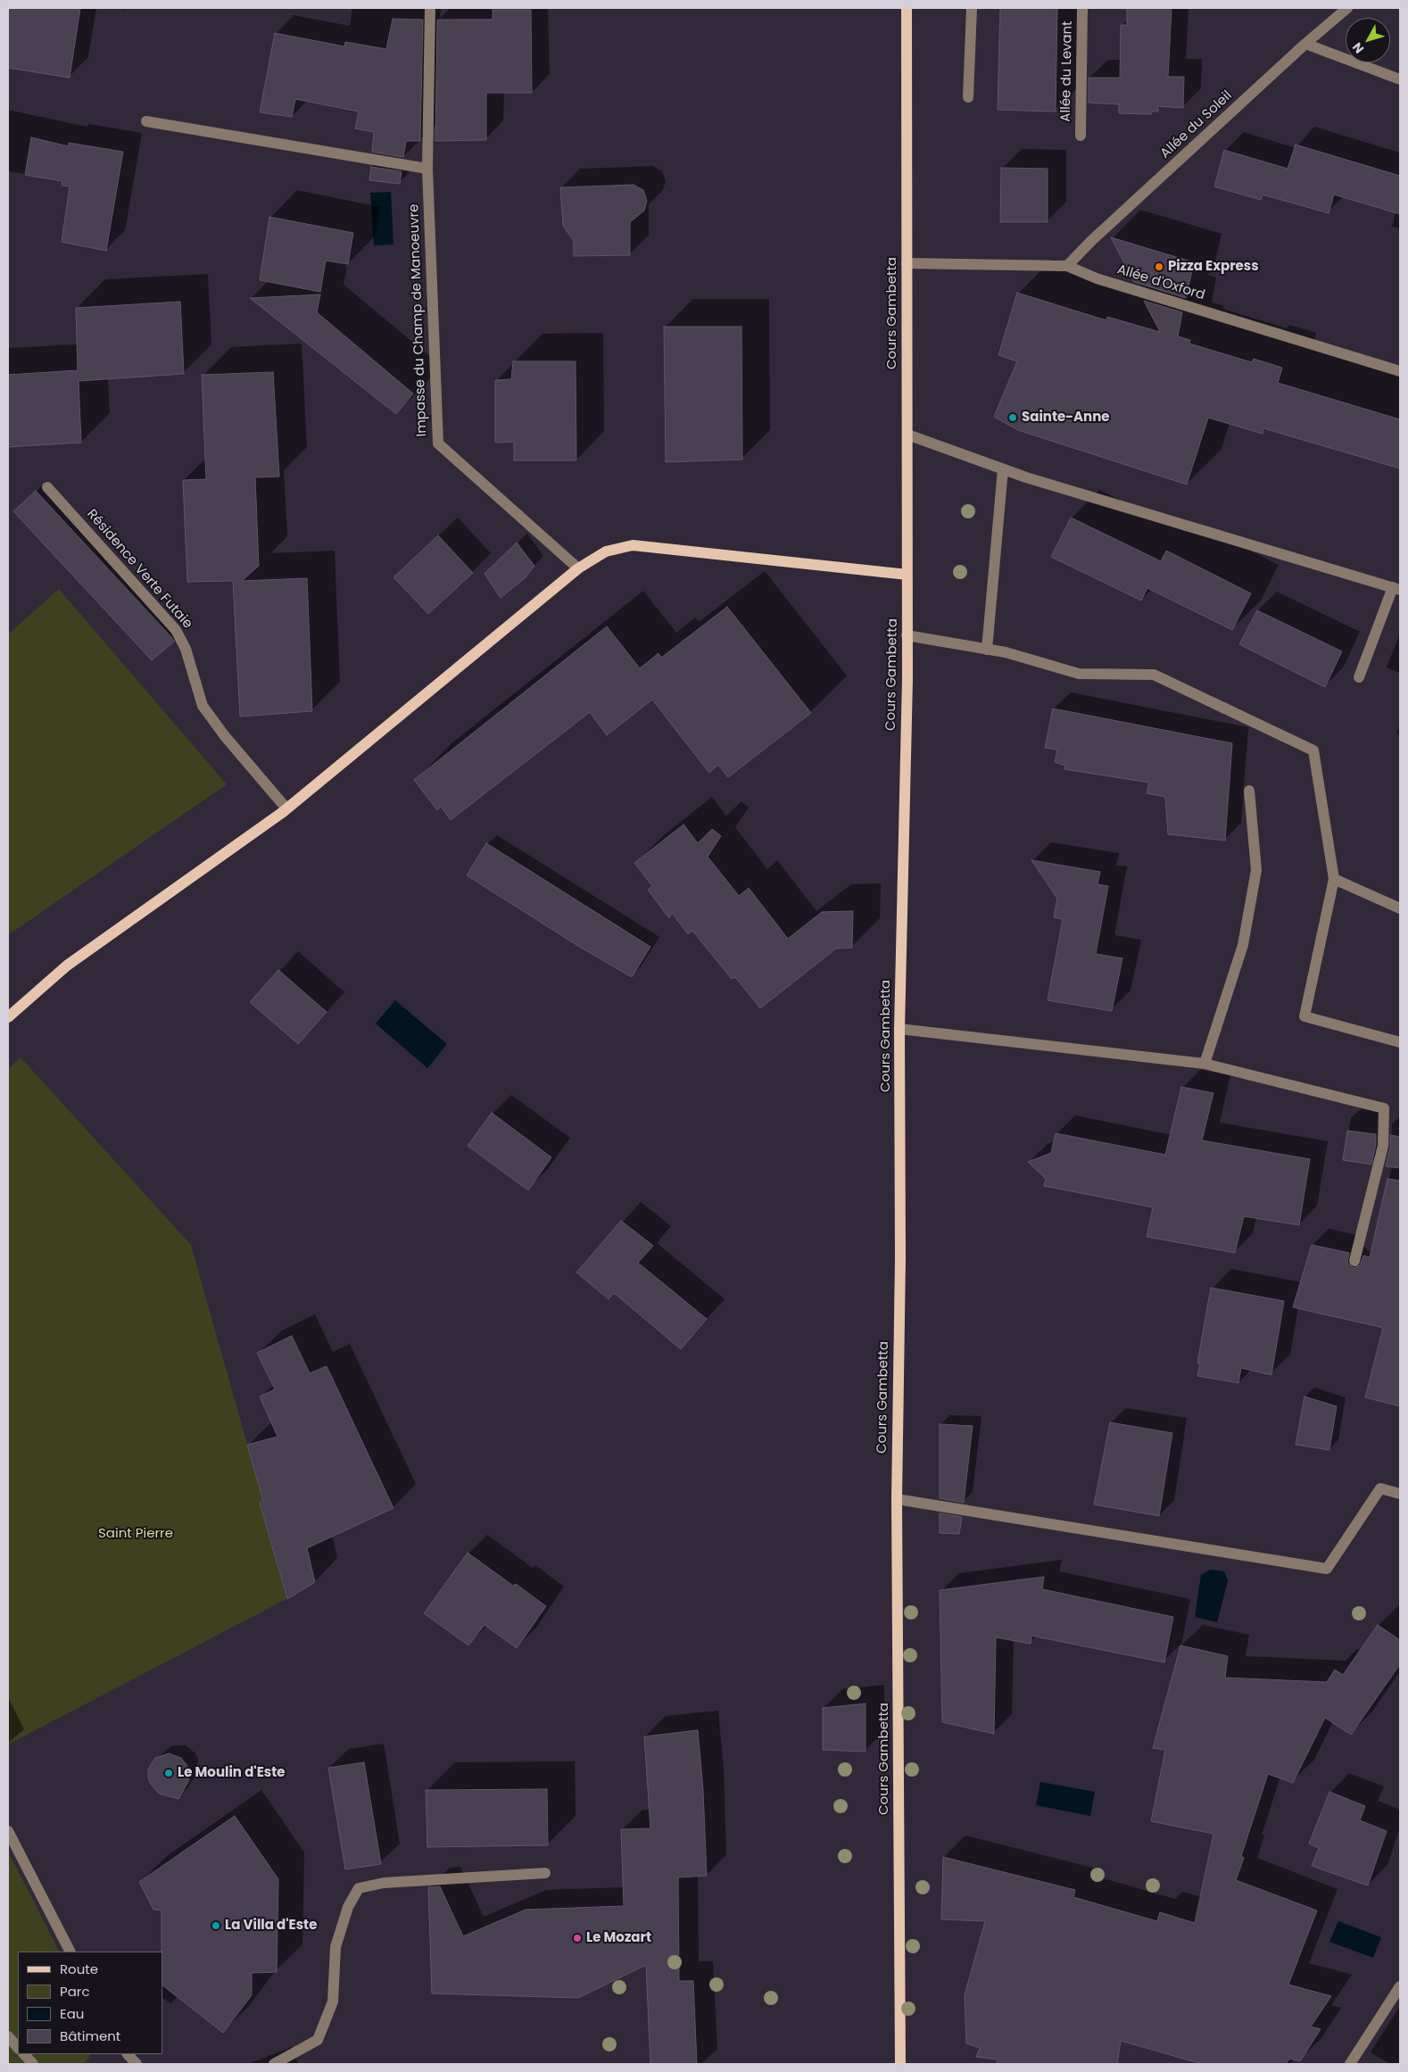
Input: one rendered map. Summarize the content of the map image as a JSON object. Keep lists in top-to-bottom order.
{
  "streets": {
    "main road": ["Cours Gambetta"],
    "street": [
      "Allée du Levant",
      "Allée du Soleil",
      "Allée d'Oxford",
      "Impasse du Champ de Manoeuvre",
      "Résidence Verte Futaie"
    ]
  },
  "crossings": [
    ["Allée du Soleil", "Allée d'Oxford"],
    ["Allée d'Oxford", "Cours Gambetta"]
  ],
  "parks": ["Saint Pierre"],
  "places": [
    "Pizza Express",
    "Sainte-Anne",
    "Le Moulin d'Este",
    "La Villa d'Este",
    "Le Mozart"
  ],
  "legend": [
    "Route",
    "Parc",
    "Eau",
    "Bâtiment"
  ],
  "north": "bottom left"
}
